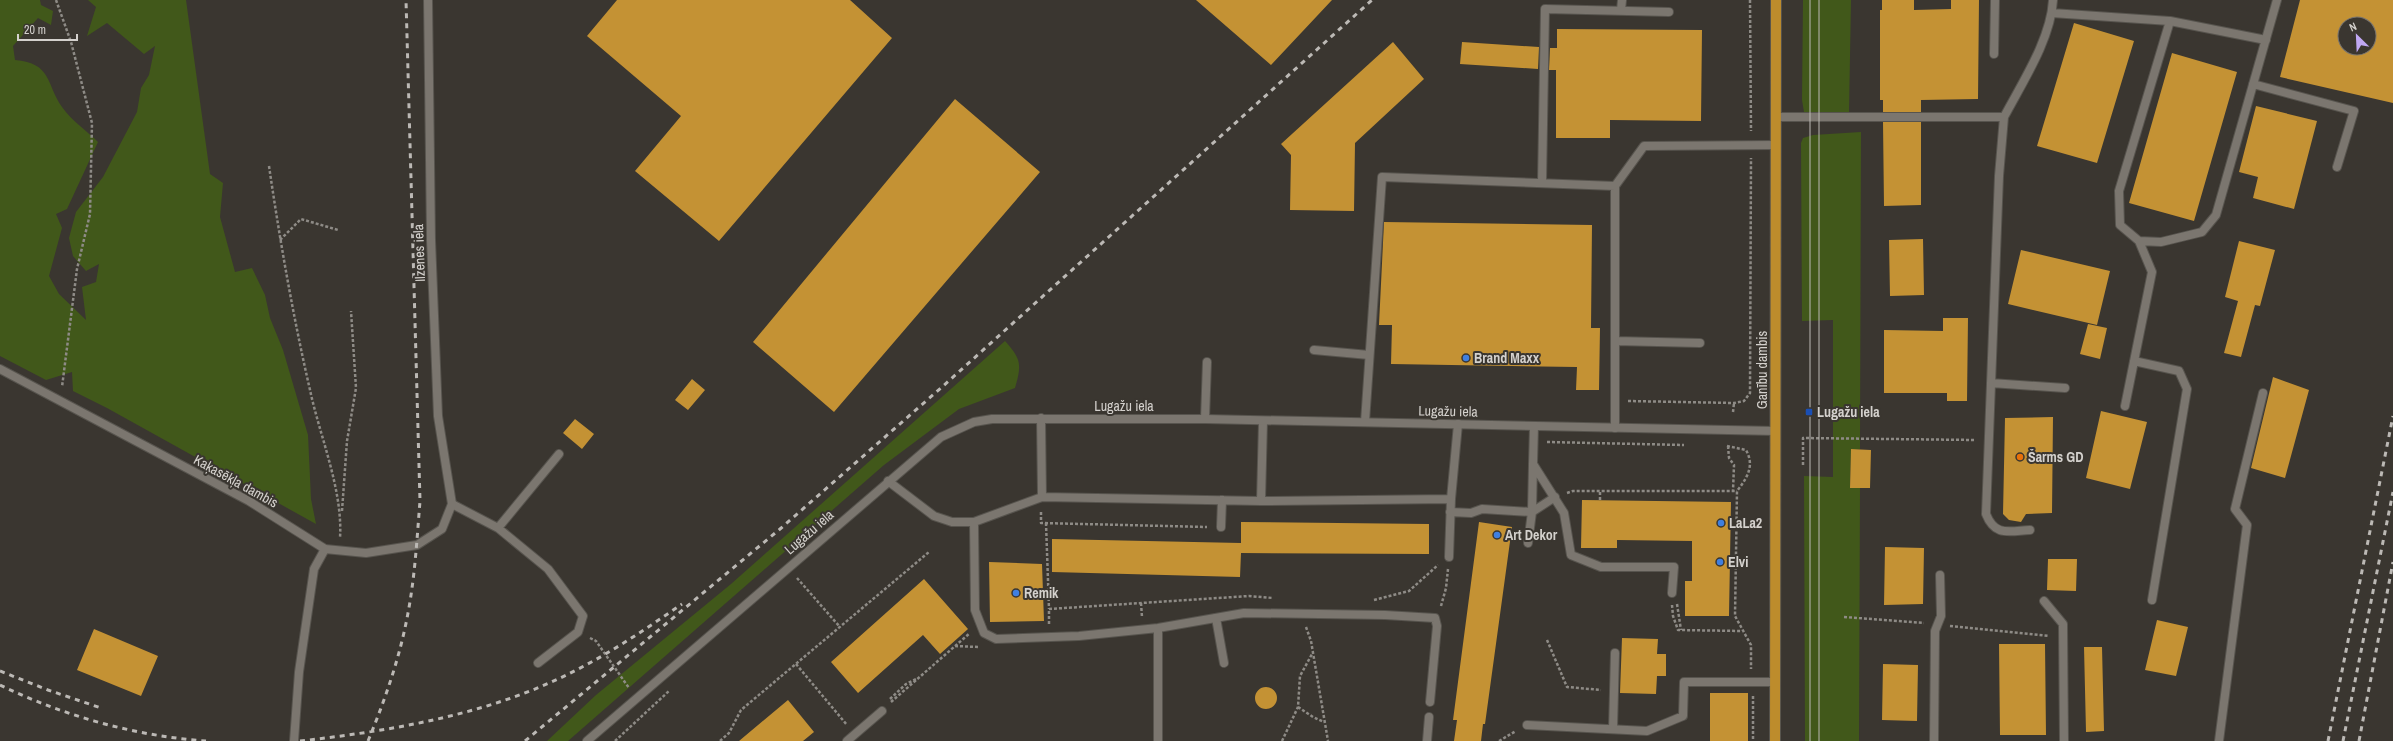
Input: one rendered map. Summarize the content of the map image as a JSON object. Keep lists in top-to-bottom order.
{
  "streets": {
    "main road": ["Ganību dambis"],
    "street": ["Ilzenes iela", "Lugažu iela", "Kaķasēkļa dambis"]
  },
  "crossings": [
    ["Ilzenes iela", "Kaķasēkļa dambis"],
    ["Ganību dambis", "Lugažu iela"]
  ],
  "places": {
    "other": [
      "Brand Maxx",
      "Šarms GD",
      "LaLa2",
      "Art Dekor",
      "Elvi",
      "Remik"
    ],
    "transit": ["Lugažu iela"]
  },
  "scale_bar": "20 m",
  "north": "top left"
}
